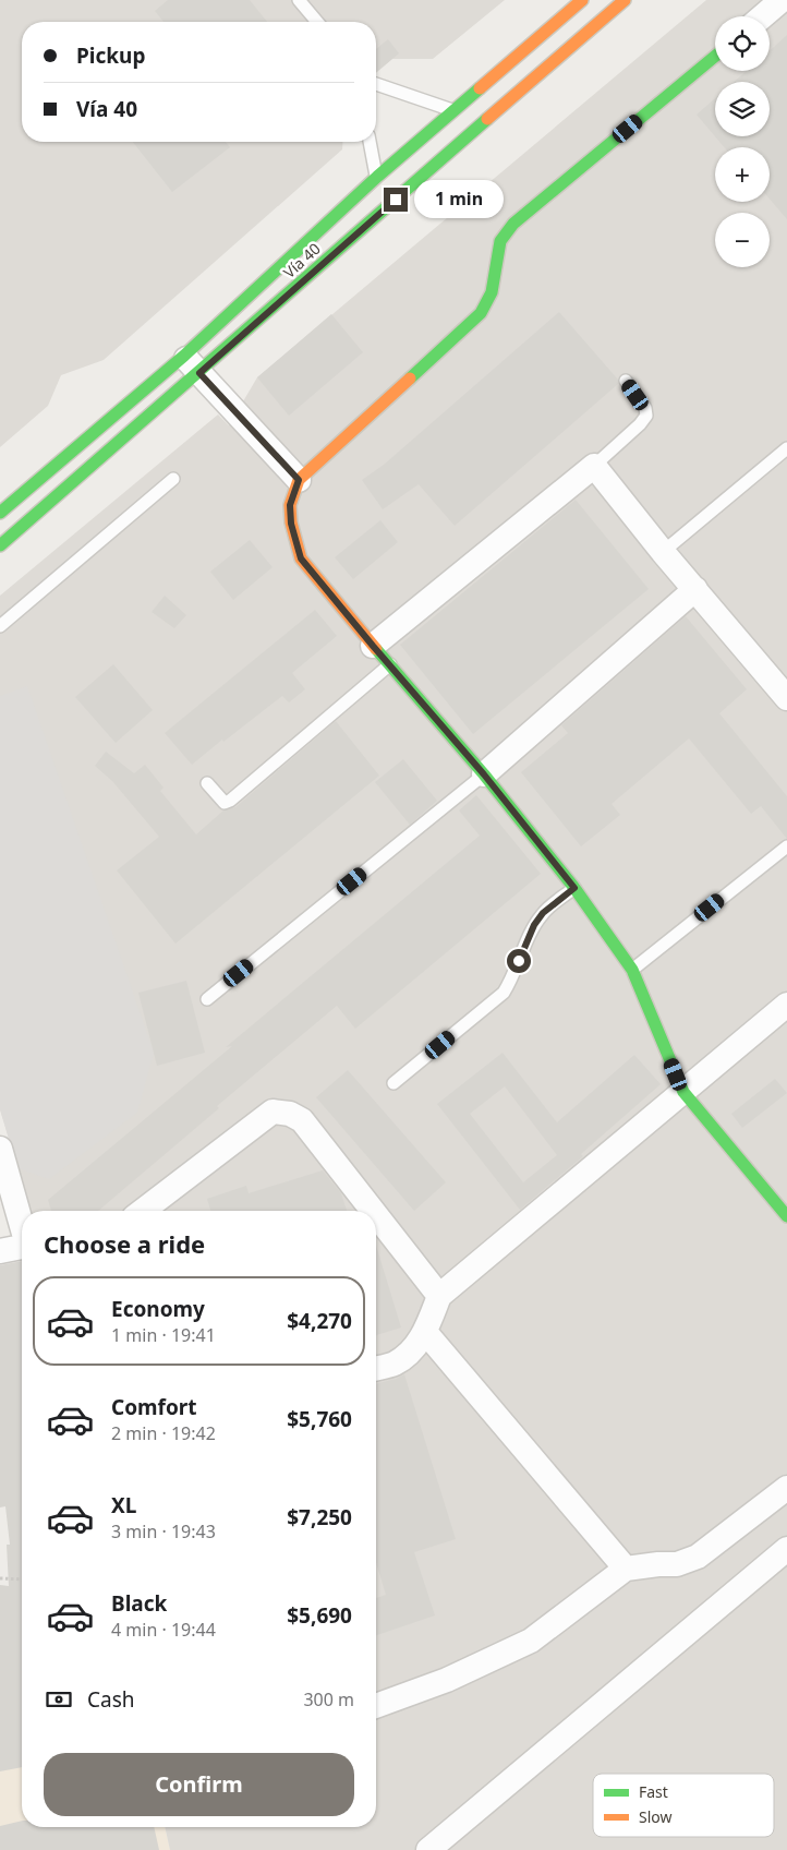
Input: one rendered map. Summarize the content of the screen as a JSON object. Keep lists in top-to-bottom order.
{
  "streets": {
    "main road": ["Vía 40"]
  },
  "legend": ["Fast", "Slow"],
  "page": {
    "map_buttons": ["+", "−"],
    "banner": ["Pickup", "Vía 40"],
    "bubble": "1 min",
    "heading": "Choose a ride",
    "list": [
      {
        "name": "Economy",
        "note": "1 min · 19:41",
        "value": "$4,270"
      },
      {
        "name": "Comfort",
        "note": "2 min · 19:42",
        "value": "$5,760"
      },
      {
        "name": "XL",
        "note": "3 min · 19:43",
        "value": "$7,250"
      },
      {
        "name": "Black",
        "note": "4 min · 19:44",
        "value": "$5,690"
      }
    ],
    "pay": ["Cash", "300 m"],
    "buttons": "Confirm"
  }
}
